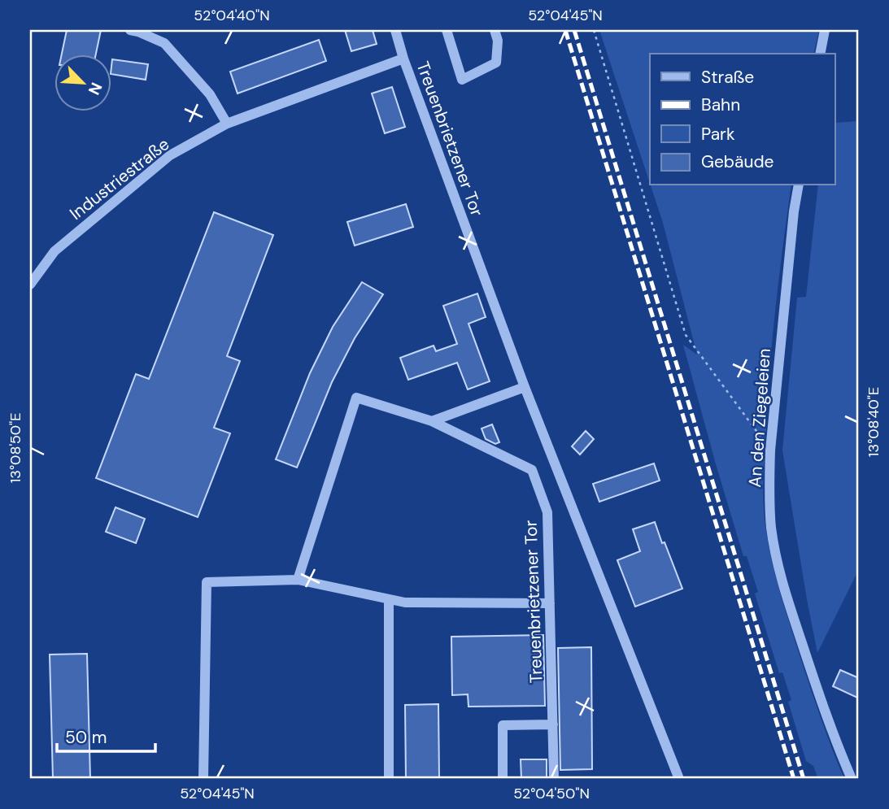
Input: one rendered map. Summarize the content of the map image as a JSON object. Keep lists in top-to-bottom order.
{
  "streets": {
    "street": ["Treuenbrietzener Tor", "Industriestraße", "An den Ziegeleien"]
  },
  "crossings": [
    ["Treuenbrietzener Tor", "Industriestraße"]
  ],
  "legend": [
    "Straße",
    "Bahn",
    "Park",
    "Gebäude"
  ],
  "scale_bar": "50 m",
  "north": "bottom right",
  "coordinates": [
    "52°04'40\"N",
    "52°04'45\"N",
    "13°08'40\"E",
    "13°08'50\"E",
    "52°04'50\"N"
  ]
}
